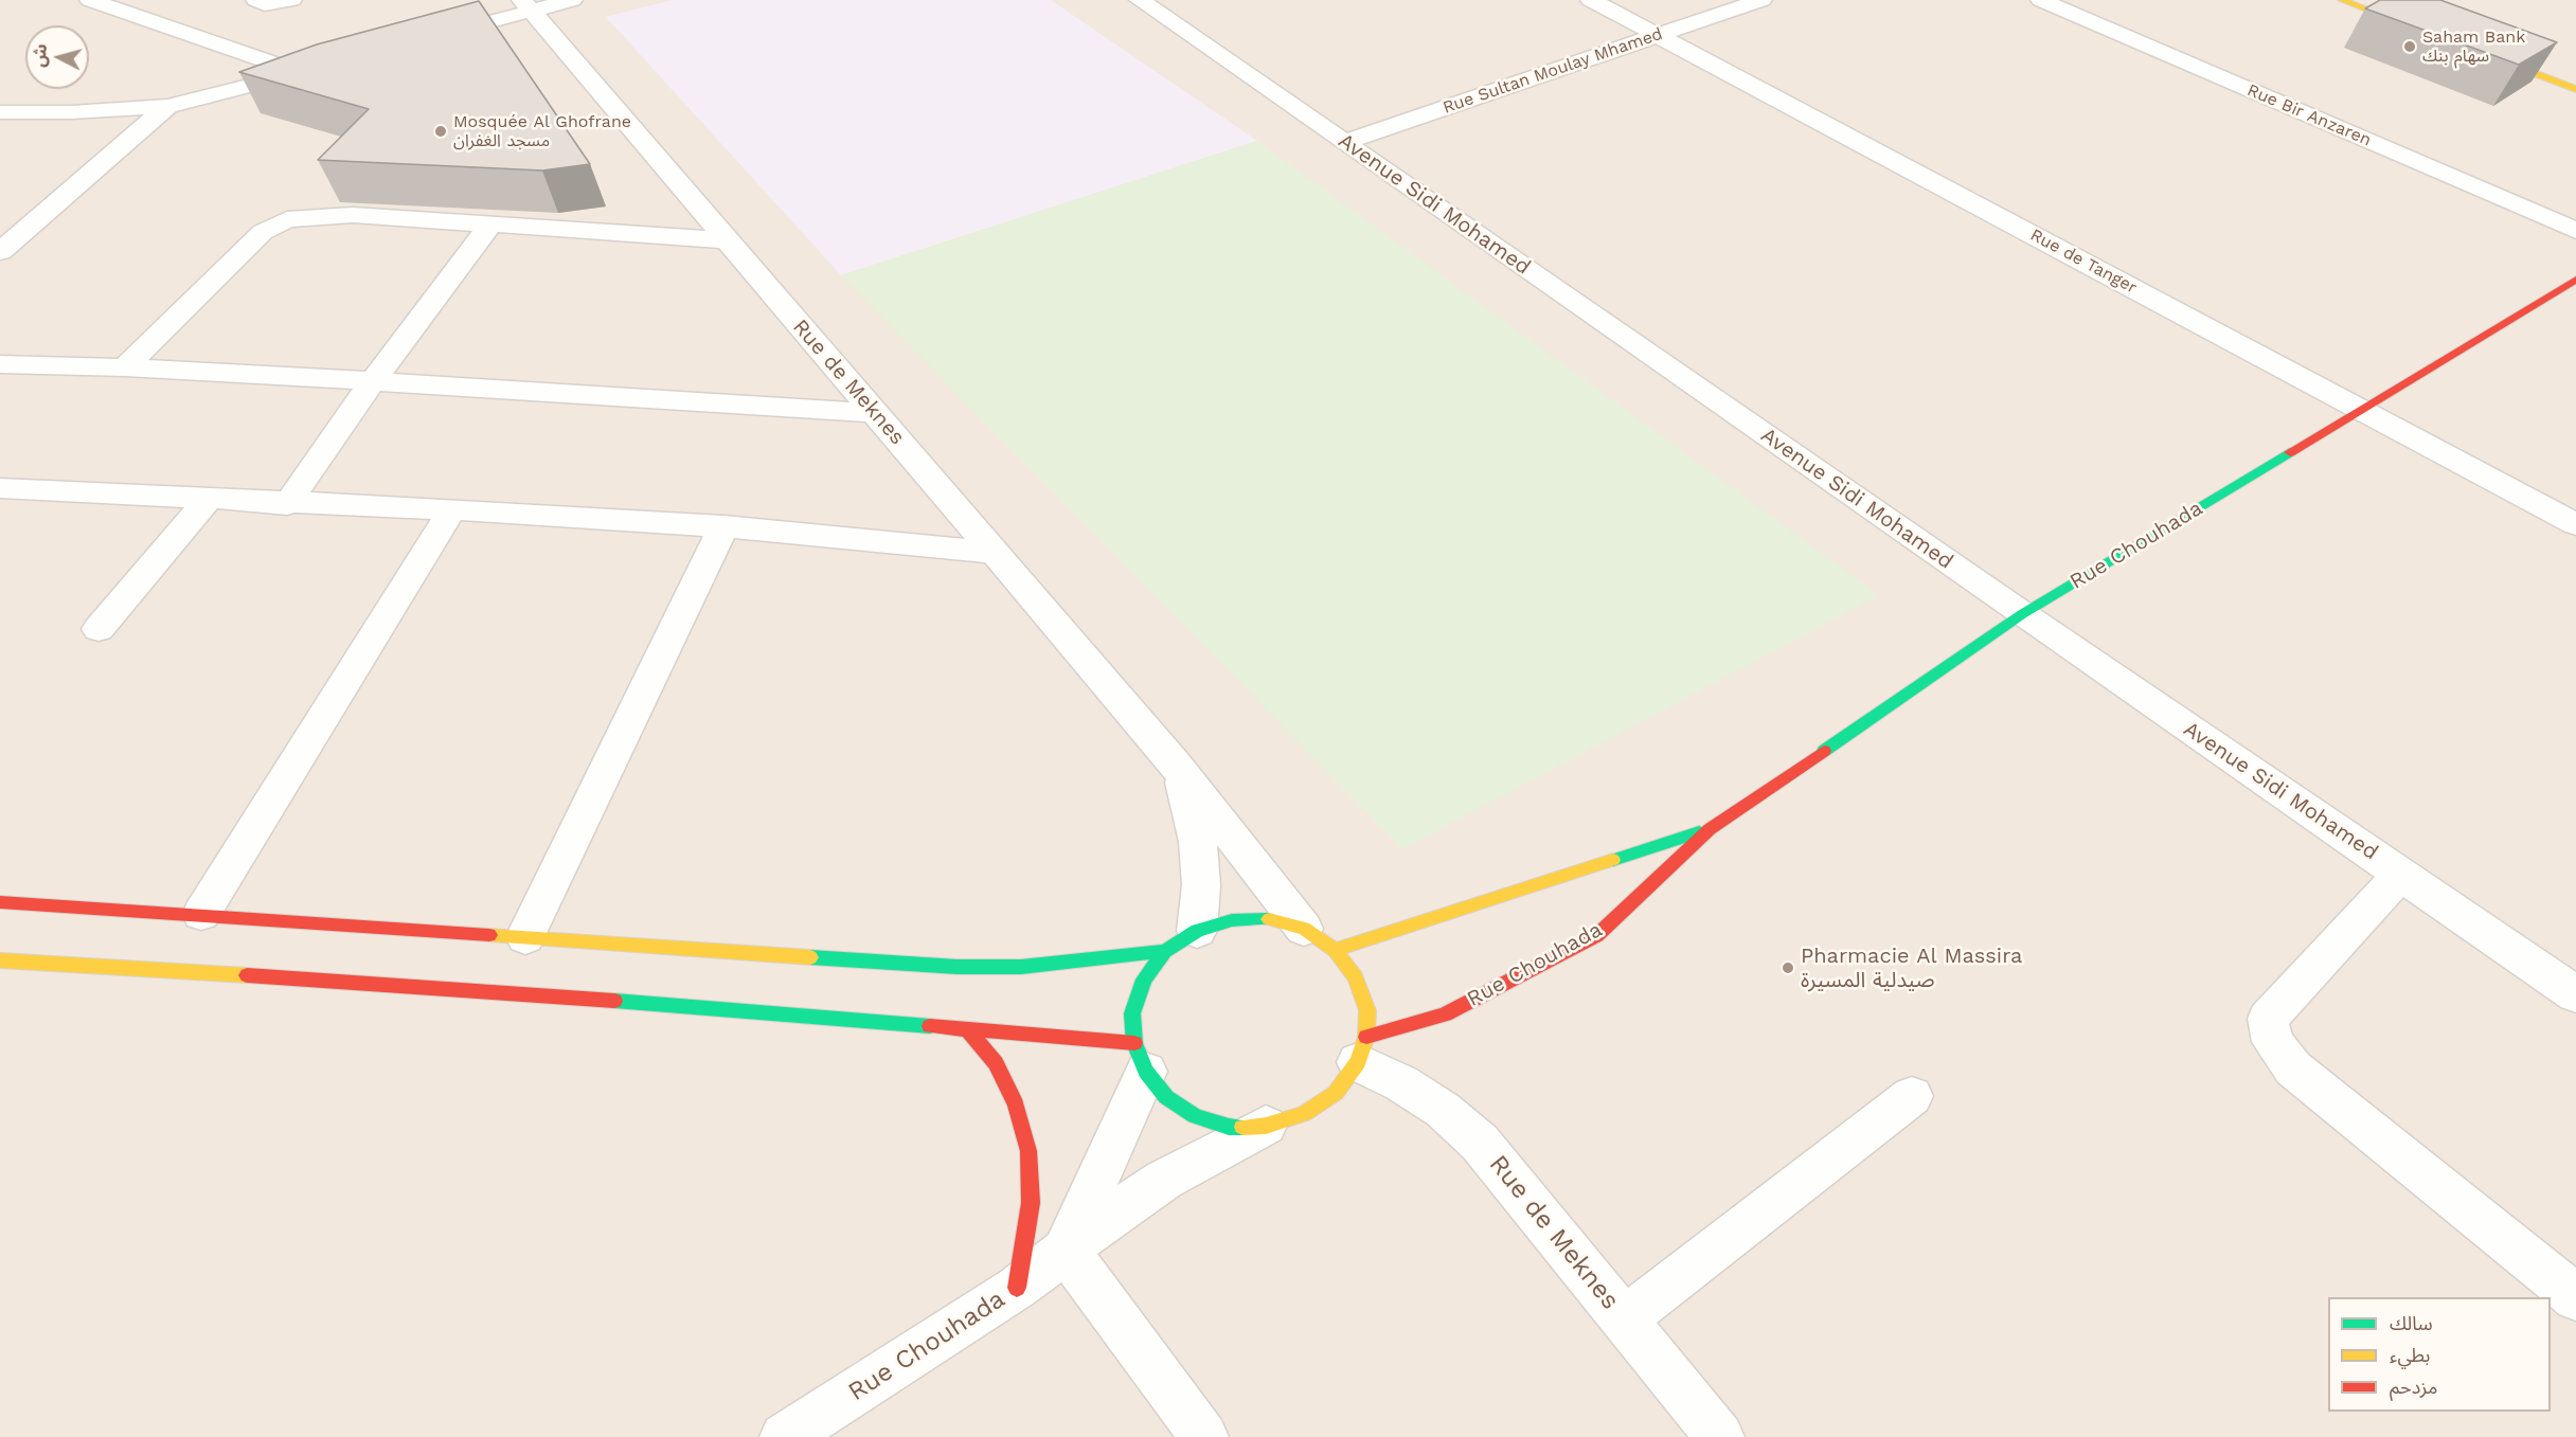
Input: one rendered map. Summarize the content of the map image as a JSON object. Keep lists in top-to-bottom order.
{
  "streets": {
    "main road": ["Rue Chouhada"],
    "street": [
      "Rue Sultan Moulay Mhamed",
      "Rue Bir Anzaren",
      "Avenue Sidi Mohamed",
      "Rue de Tanger",
      "Rue de Meknes"
    ]
  },
  "crossings": [
    ["Rue Sultan Moulay Mhamed", "Avenue Sidi Mohamed"],
    ["Rue Sultan Moulay Mhamed", "Rue de Tanger"],
    ["Avenue Sidi Mohamed", "Rue Chouhada"],
    ["Rue de Tanger", "Rue Chouhada"],
    ["Rue de Meknes", "Rue Chouhada"]
  ],
  "places": ["Saham Bank سهام بنك", "Mosquée Al Ghofrane مسجد الغفران", "Pharmacie Al Massira صيدلية المسيرة"],
  "legend": ["سالك", "بطيء", "مزدحم"],
  "north": "left"
}
